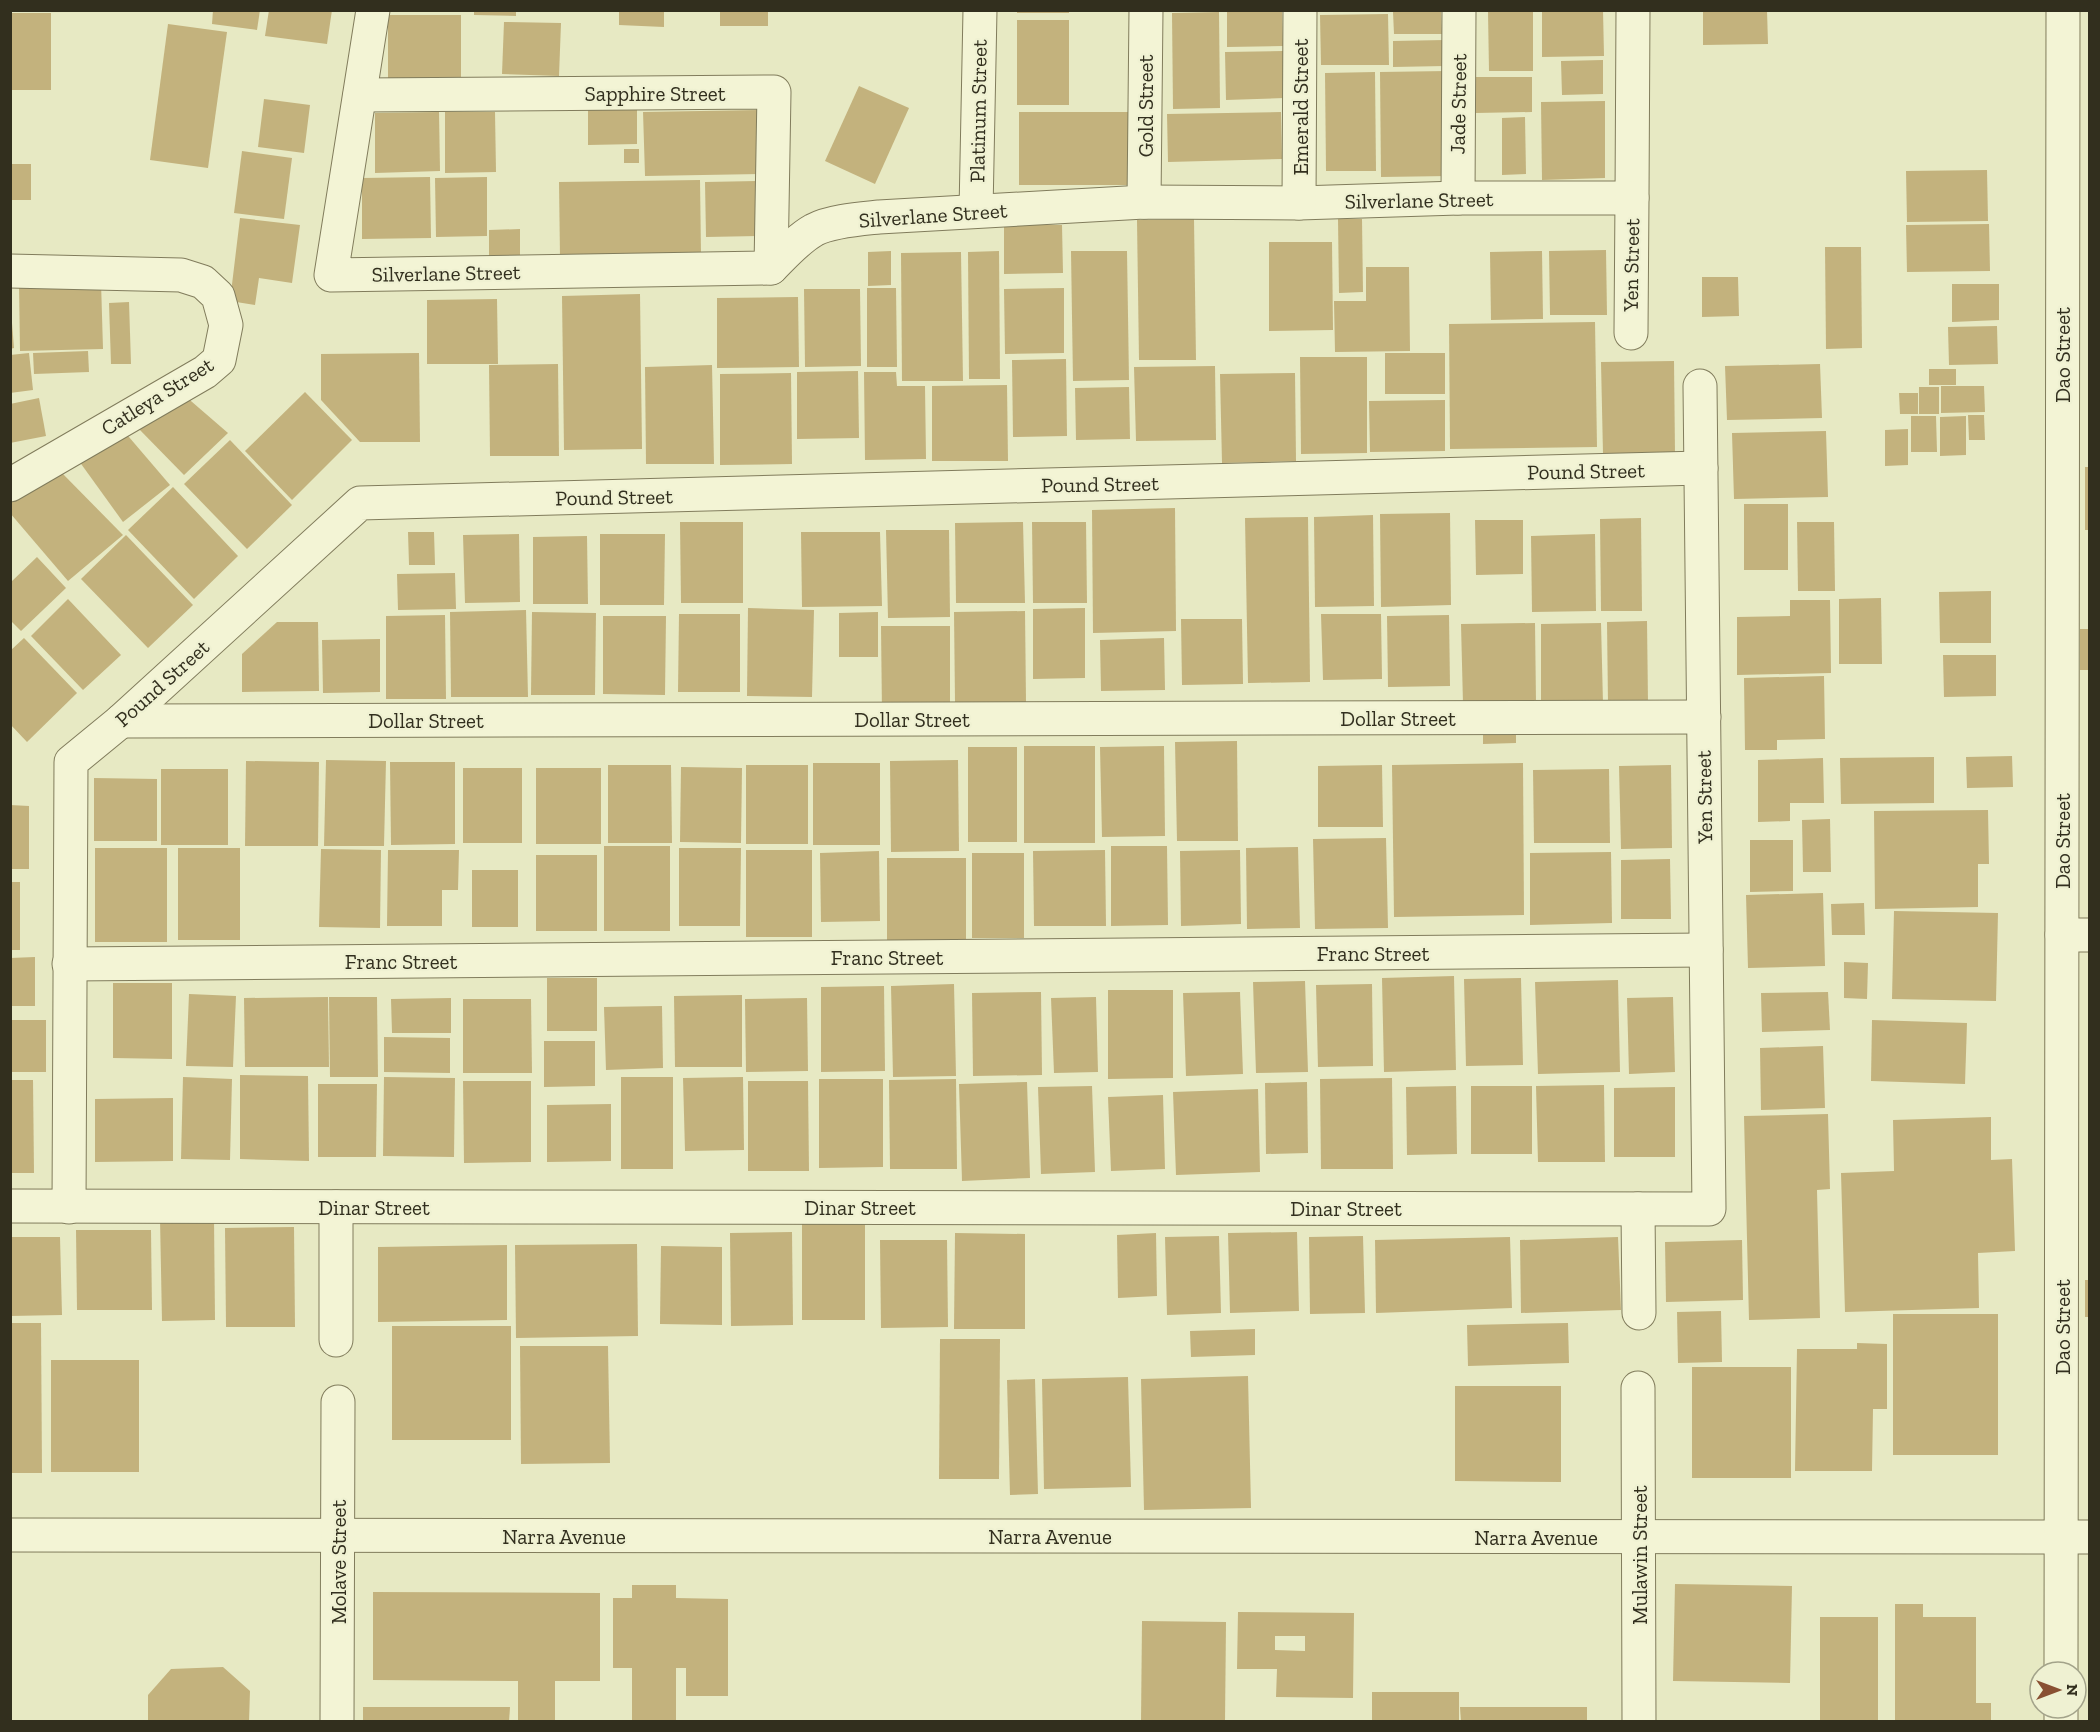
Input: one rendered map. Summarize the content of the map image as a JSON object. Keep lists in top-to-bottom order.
{
  "streets": {
    "street": [
      "Sapphire Street",
      "Jade Street",
      "Gold Street",
      "Emerald Street",
      "Platinum Street",
      "Silverlane Street",
      "Yen Street",
      "Dao Street",
      "Catleya Street",
      "Pound Street",
      "Dollar Street",
      "Franc Street",
      "Dinar Street",
      "Narra Avenue",
      "Mulawin Street",
      "Molave Street"
    ]
  },
  "crossings": [
    ["Sapphire Street", "Silverlane Street"],
    ["Jade Street", "Silverlane Street"],
    ["Gold Street", "Silverlane Street"],
    ["Emerald Street", "Silverlane Street"],
    ["Platinum Street", "Silverlane Street"],
    ["Silverlane Street", "Yen Street"],
    ["Yen Street", "Pound Street"],
    ["Yen Street", "Dollar Street"],
    ["Yen Street", "Franc Street"],
    ["Yen Street", "Dinar Street"],
    ["Dao Street", "Narra Avenue"],
    ["Pound Street", "Dollar Street"],
    ["Pound Street", "Franc Street"],
    ["Pound Street", "Dinar Street"],
    ["Narra Avenue", "Mulawin Street"],
    ["Narra Avenue", "Molave Street"]
  ],
  "north": "right"
}
